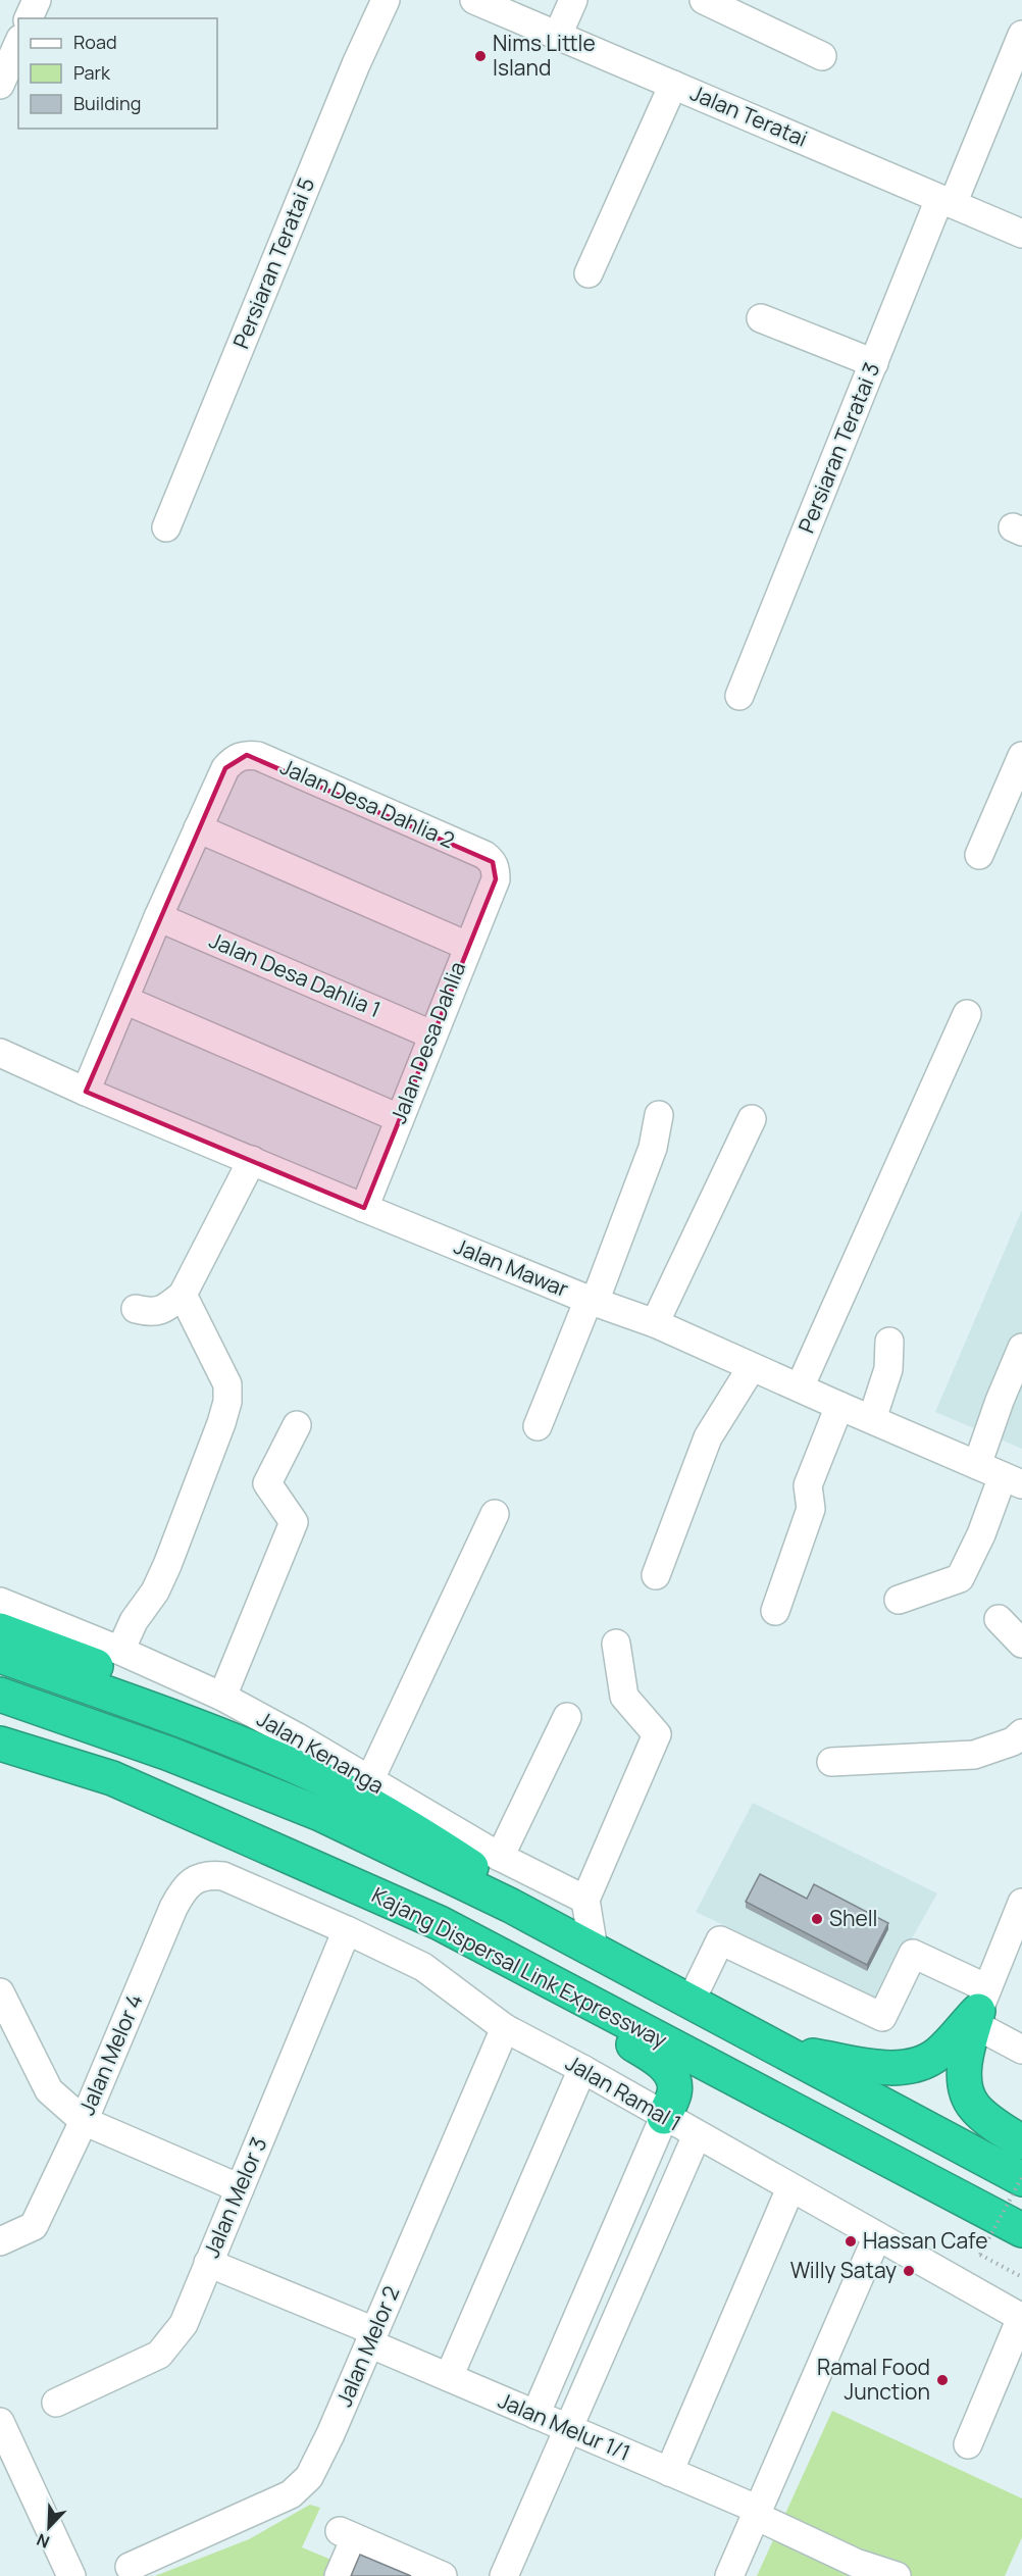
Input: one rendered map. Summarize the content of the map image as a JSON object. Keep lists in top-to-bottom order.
{
  "streets": {
    "highway": ["Kajang Dispersal Link Expressway"],
    "street": [
      "Jalan Teratai",
      "Persiaran Teratai 5",
      "Persiaran Teratai 3",
      "Jalan Desa Dahlia 2",
      "Jalan Desa Dahlia 1",
      "Jalan Desa Dahlia",
      "Jalan Mawar",
      "Jalan Kenanga",
      "Jalan Melor 4",
      "Jalan Ramal 1",
      "Jalan Melor 3",
      "Jalan Melor 2",
      "Jalan Melur 1/1"
    ]
  },
  "crossings": [
    ["Jalan Teratai", "Persiaran Teratai 3"],
    ["Jalan Desa Dahlia 2", "Jalan Desa Dahlia"],
    ["Jalan Desa Dahlia 1", "Jalan Desa Dahlia"],
    ["Jalan Desa Dahlia", "Jalan Mawar"],
    ["Jalan Melor 4", "Jalan Ramal 1"],
    ["Jalan Ramal 1", "Jalan Melor 3"],
    ["Jalan Ramal 1", "Jalan Melor 2"],
    ["Jalan Melor 3", "Jalan Melur 1/1"],
    ["Jalan Melor 2", "Jalan Melur 1/1"]
  ],
  "places": [
    "Nims Little Island",
    "Shell",
    "Hassan Cafe",
    "Willy Satay",
    "Ramal Food Junction"
  ],
  "legend": ["Road", "Park", "Building"],
  "north": "bottom left"
}
